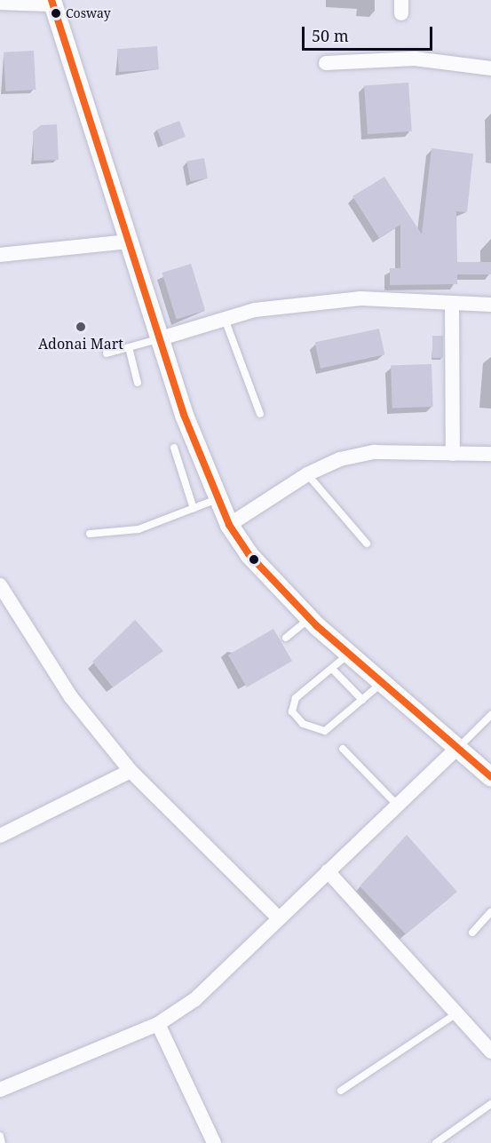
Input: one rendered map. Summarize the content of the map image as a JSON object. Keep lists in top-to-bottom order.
{
  "places": ["Cosway", "Adonai Mart"],
  "scale_bar": "50 m"
}
